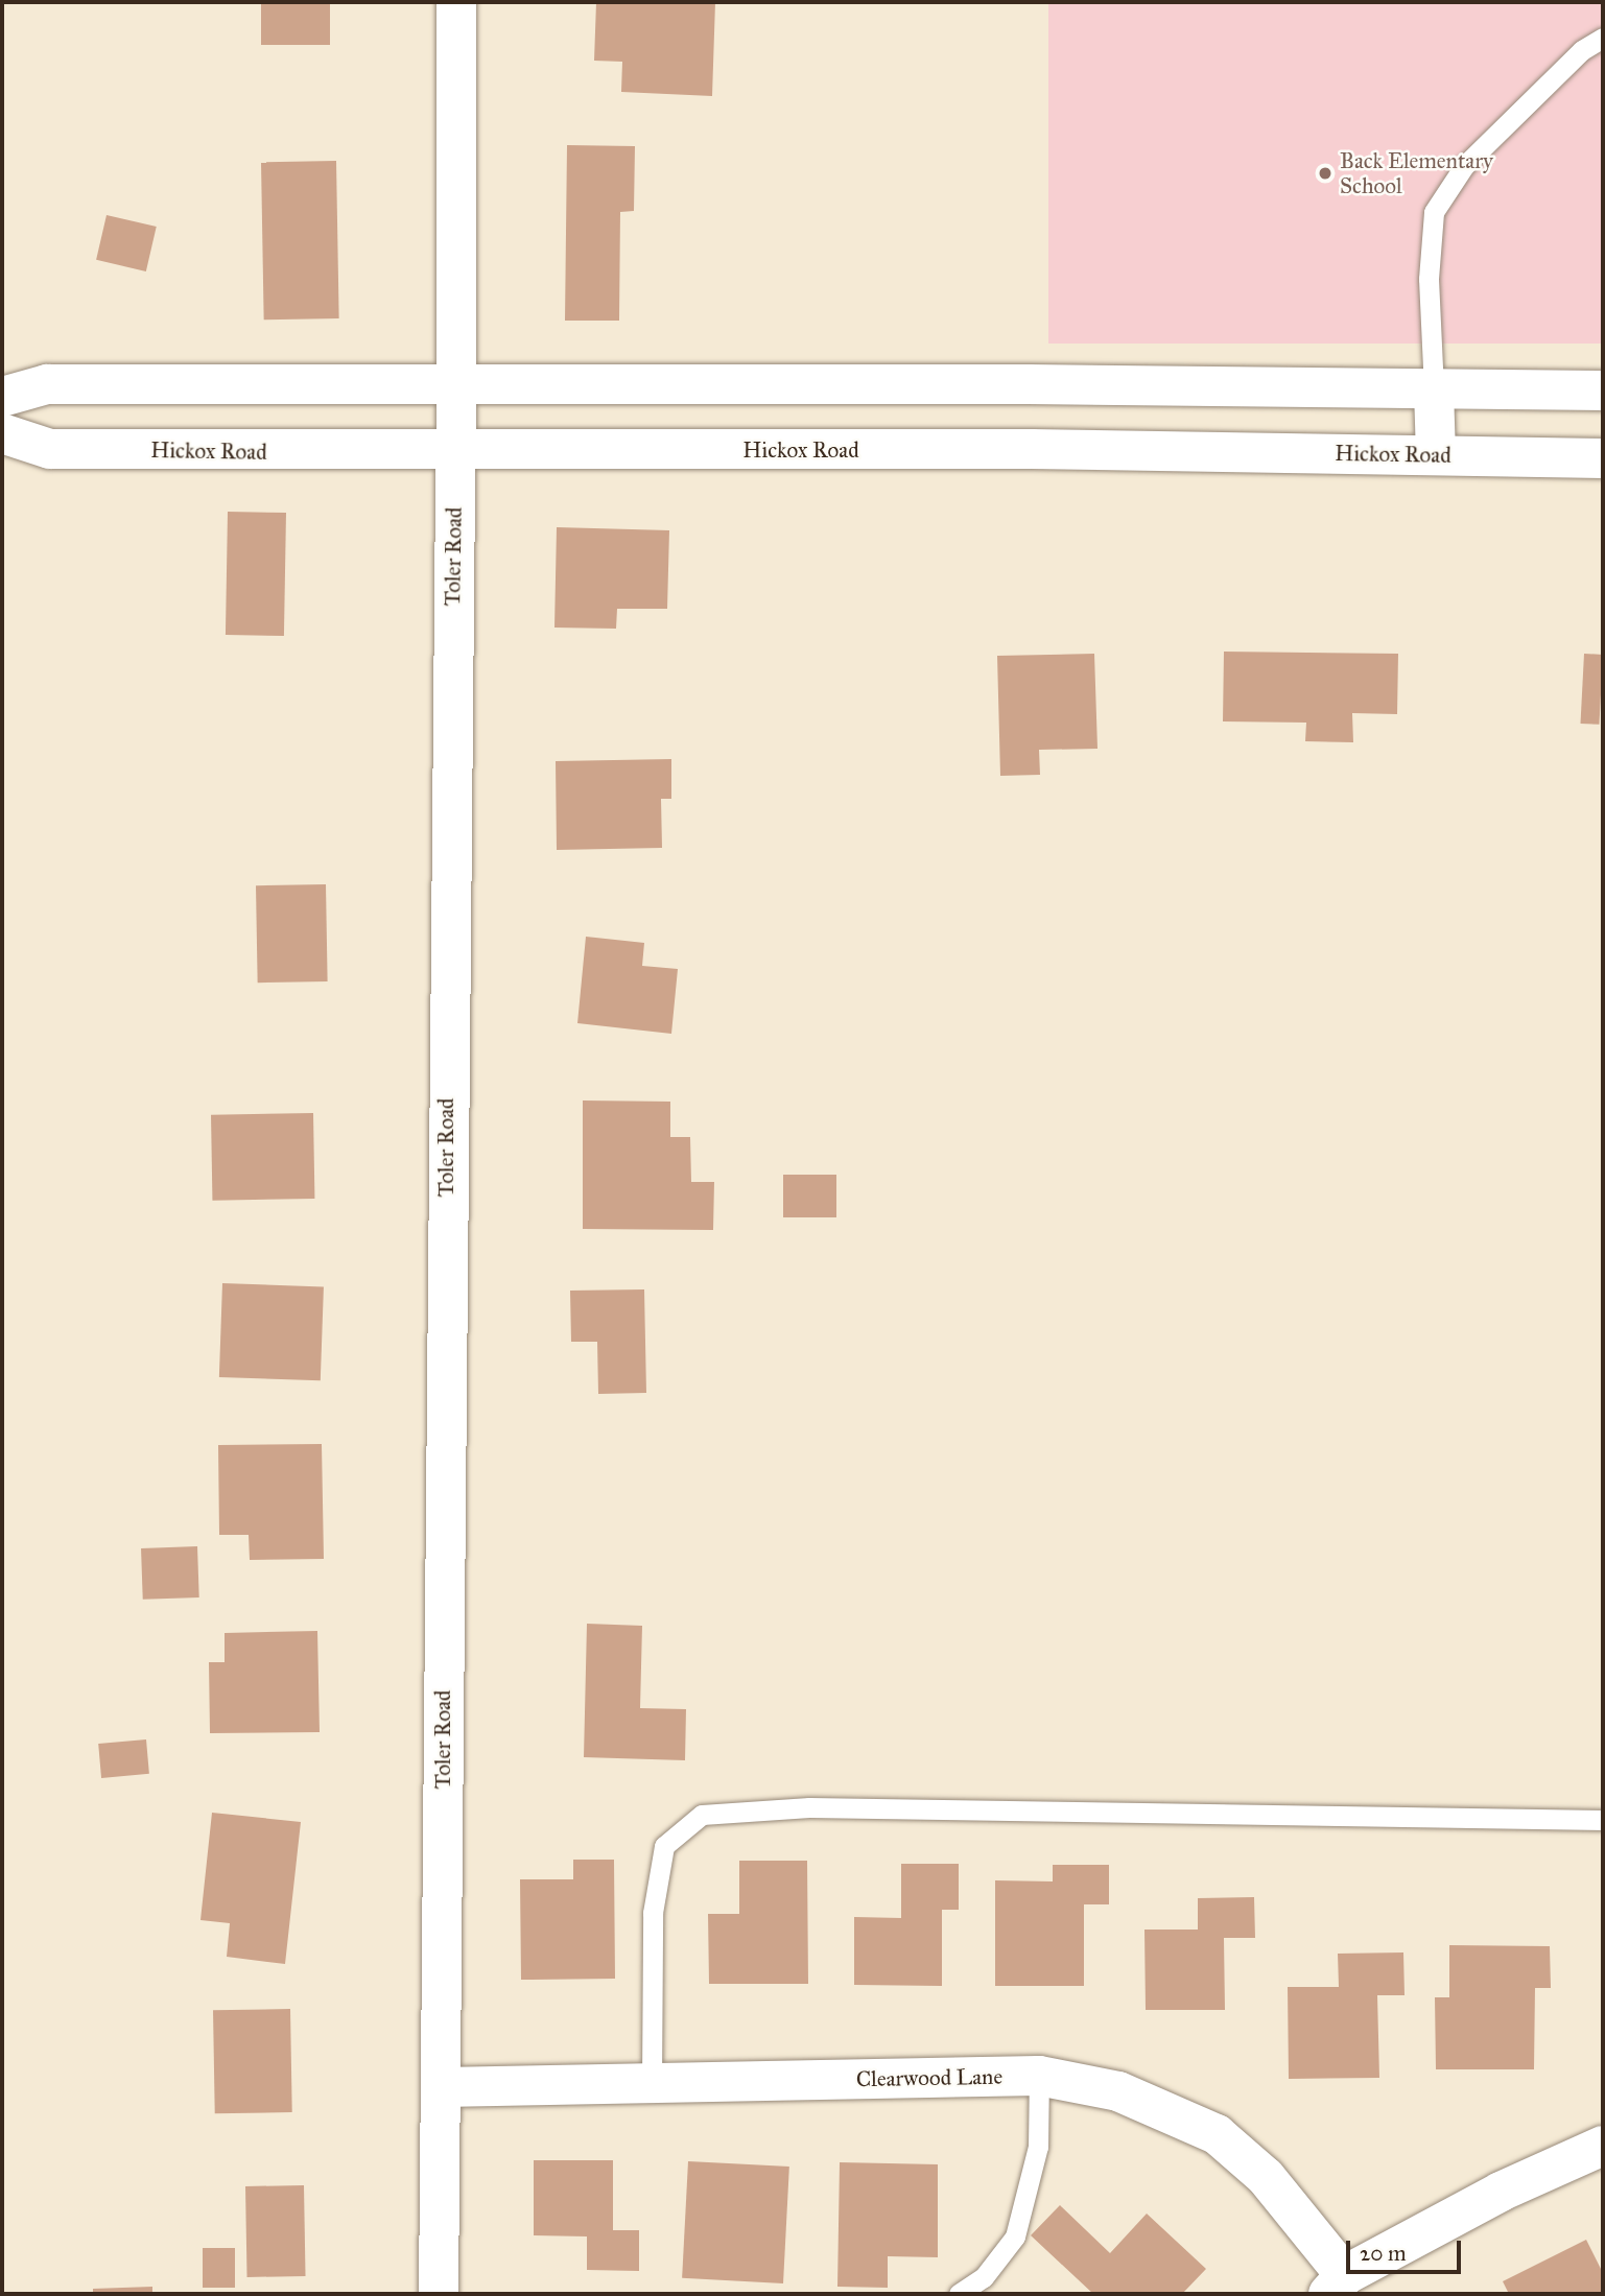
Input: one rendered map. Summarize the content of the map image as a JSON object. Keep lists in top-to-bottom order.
{
  "streets": {
    "street": ["Hickox Road", "Toler Road", "Clearwood Lane"]
  },
  "crossings": [
    ["Hickox Road", "Toler Road"],
    ["Toler Road", "Clearwood Lane"]
  ],
  "places": ["Back Elementary School"],
  "scale_bar": "20 m"
}
